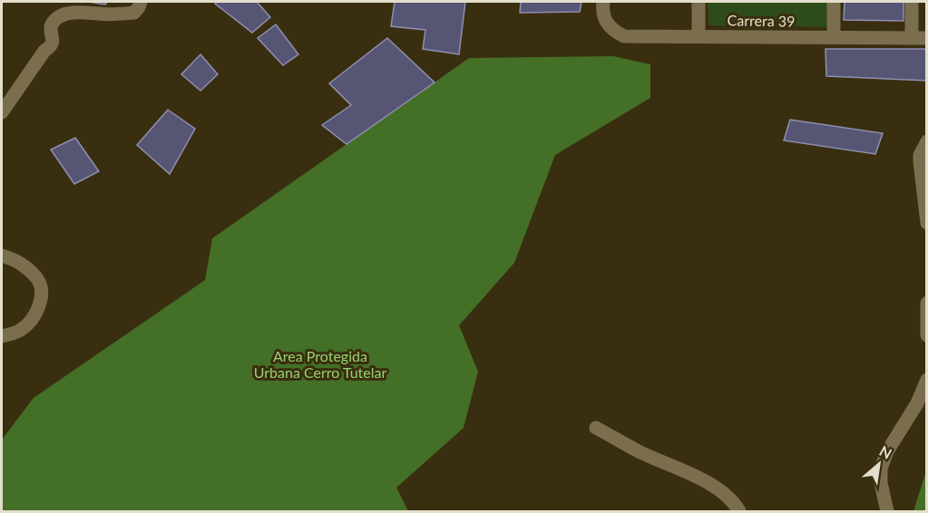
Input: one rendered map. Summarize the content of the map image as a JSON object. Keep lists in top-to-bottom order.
{
  "streets": {
    "street": ["Carrera 39"]
  },
  "parks": ["Area Protegida Urbana Cerro Tutelar"],
  "north": "top right"
}
